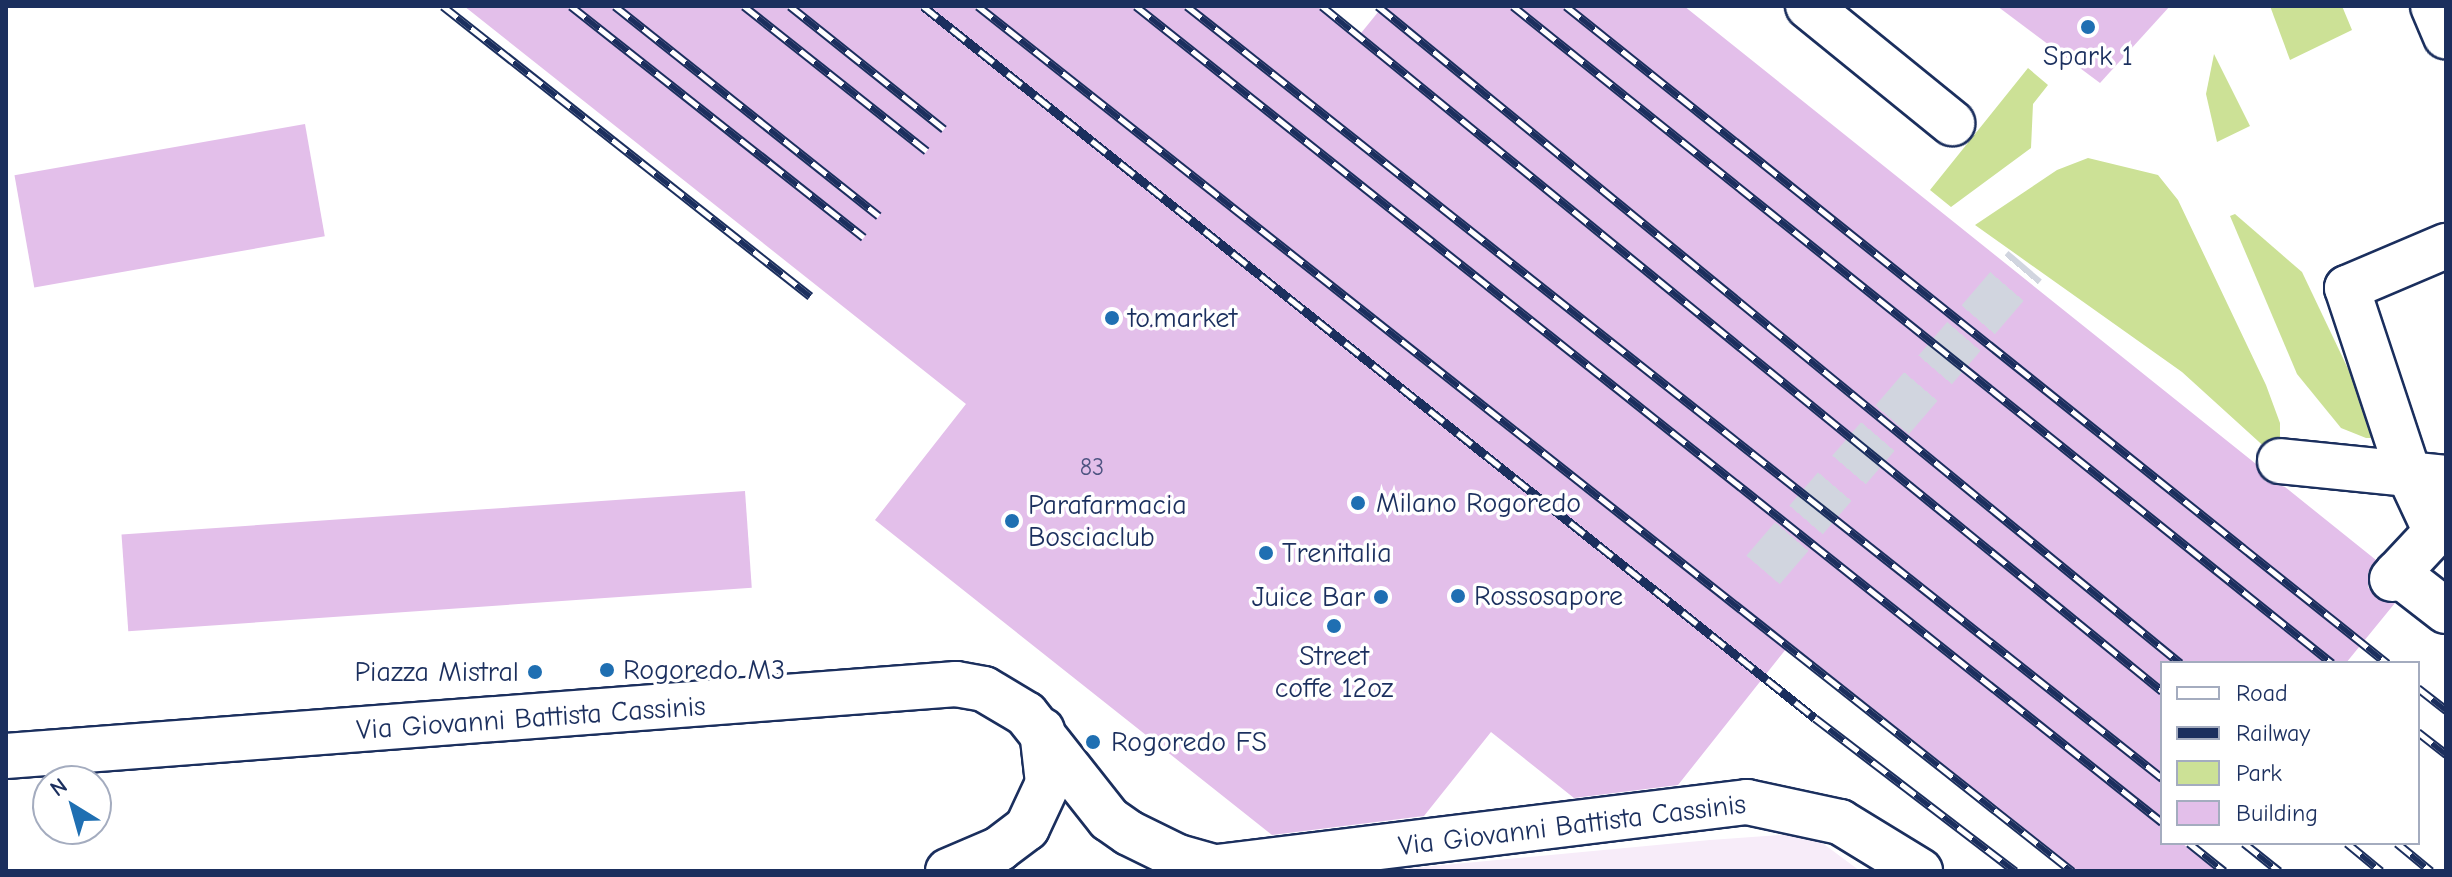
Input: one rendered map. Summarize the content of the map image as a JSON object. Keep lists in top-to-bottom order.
{
  "streets": {
    "street": ["Via Giovanni Battista Cassinis"]
  },
  "places": [
    "Spark 1",
    "to.market",
    "Milano Rogoredo",
    "Parafarmacia Bosciaclub",
    "Trenitalia",
    "Rossosapore",
    "Juice Bar",
    "Street coffe 12oz",
    "Rogoredo M3",
    "Piazza Mistral",
    "Rogoredo FS"
  ],
  "house_numbers": ["83"],
  "legend": [
    "Road",
    "Railway",
    "Park",
    "Building"
  ],
  "north": "top left"
}
